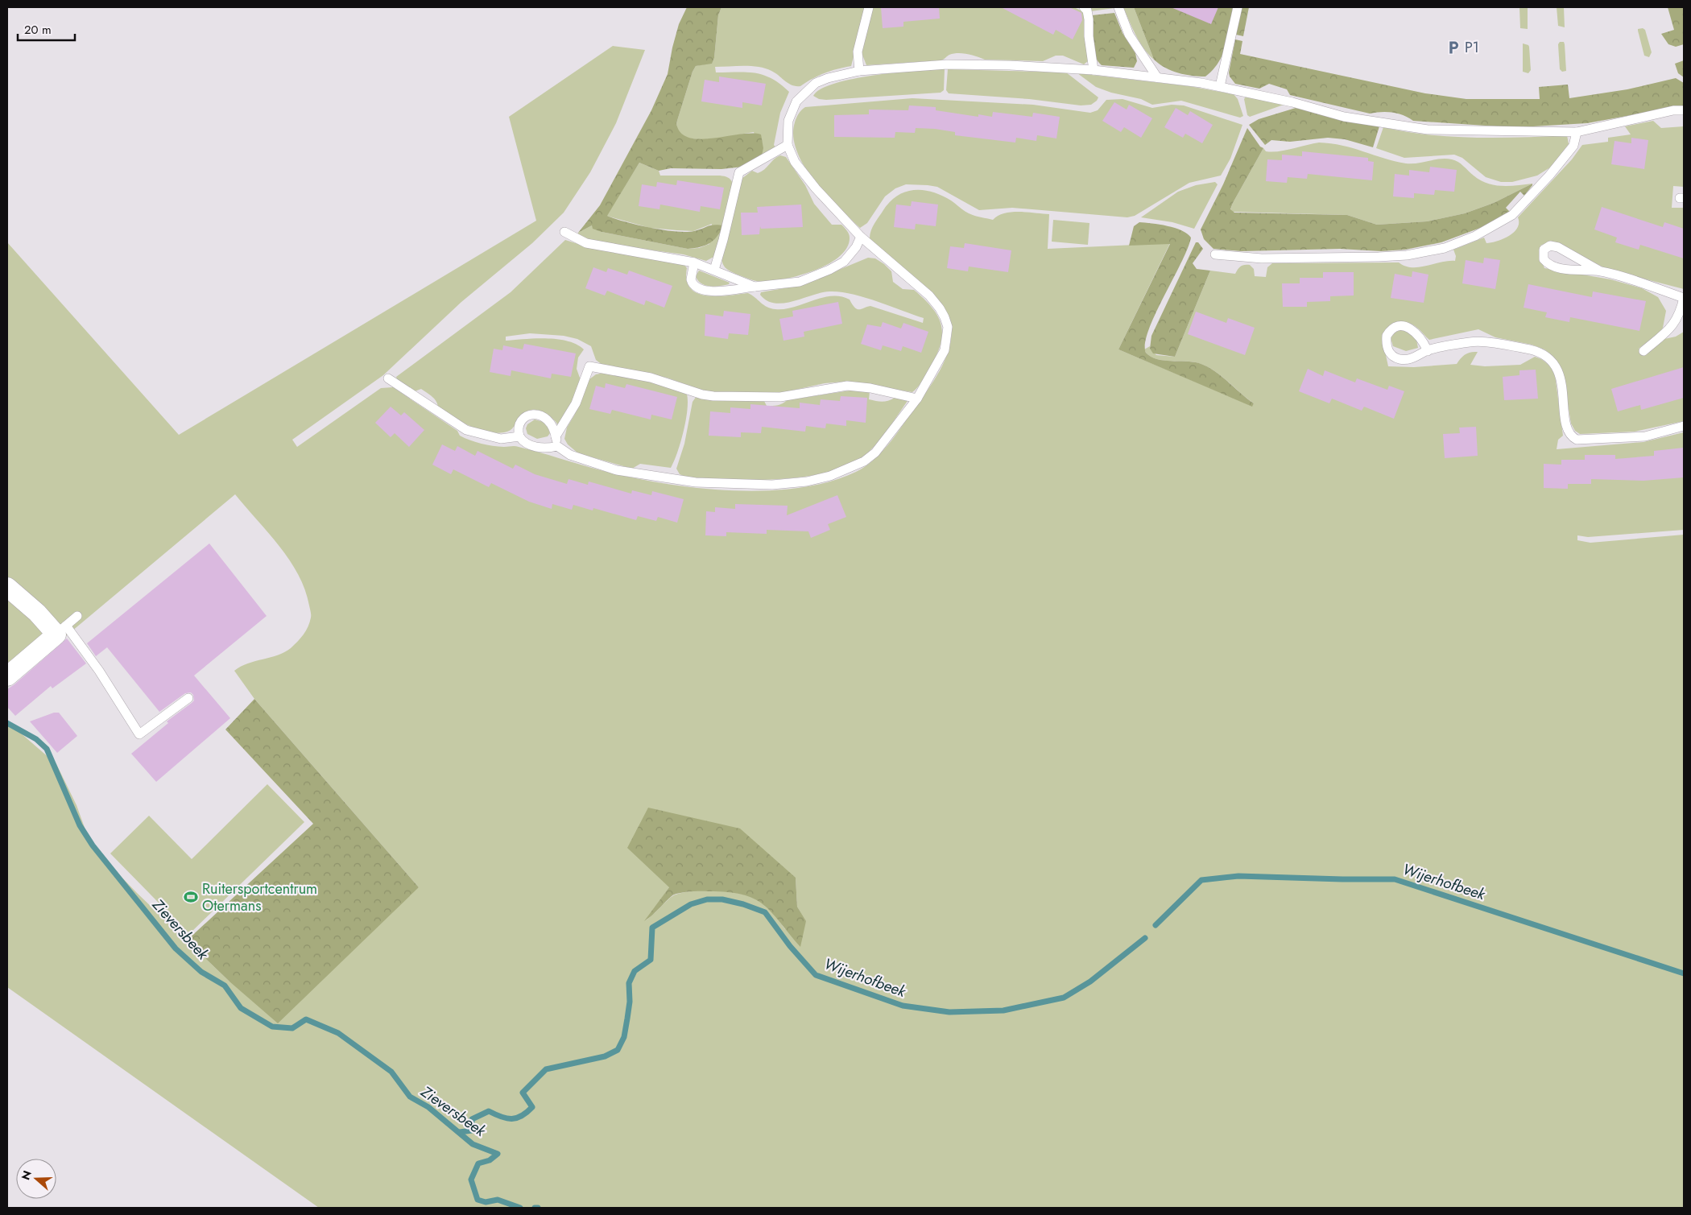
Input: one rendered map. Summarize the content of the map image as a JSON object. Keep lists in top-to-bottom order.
{
  "water": ["Wijerhofbeek", "Zieversbeek"],
  "places": {
    "parking": ["P1"],
    "sports": ["Ruitersportcentrum Otermans"]
  },
  "scale_bar": "20 m",
  "north": "left"
}
